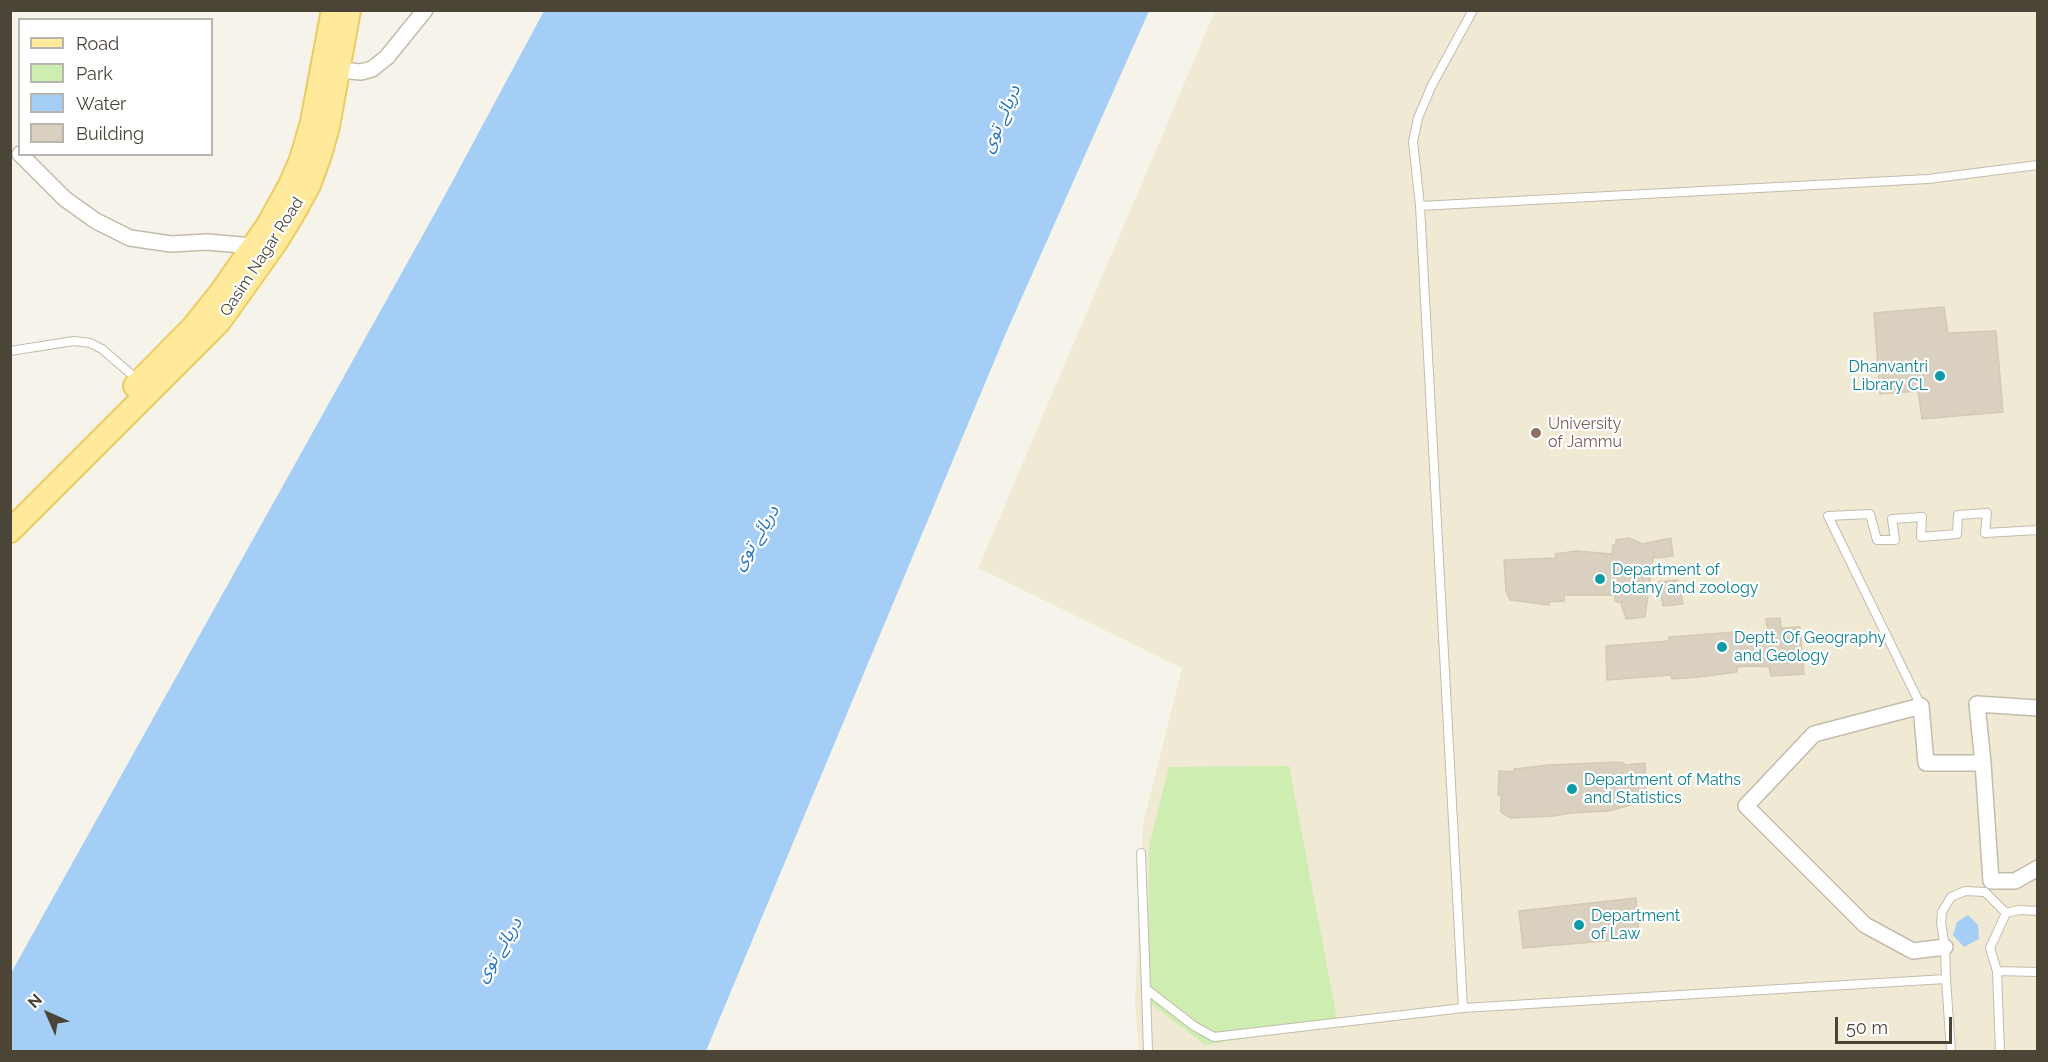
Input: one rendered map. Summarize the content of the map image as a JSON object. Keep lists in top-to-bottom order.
{
  "streets": {
    "main road": ["Qasim Nagar Road"]
  },
  "water": ["دریائے توی"],
  "places": [
    "Dhanvantri Library CL",
    "University of Jammu",
    "Department of botany and zoology",
    "Deptt. Of Geography and Geology",
    "Department of Maths and Statistics",
    "Department of Law"
  ],
  "legend": [
    "Road",
    "Park",
    "Water",
    "Building"
  ],
  "scale_bar": "50 m",
  "north": "top left"
}
